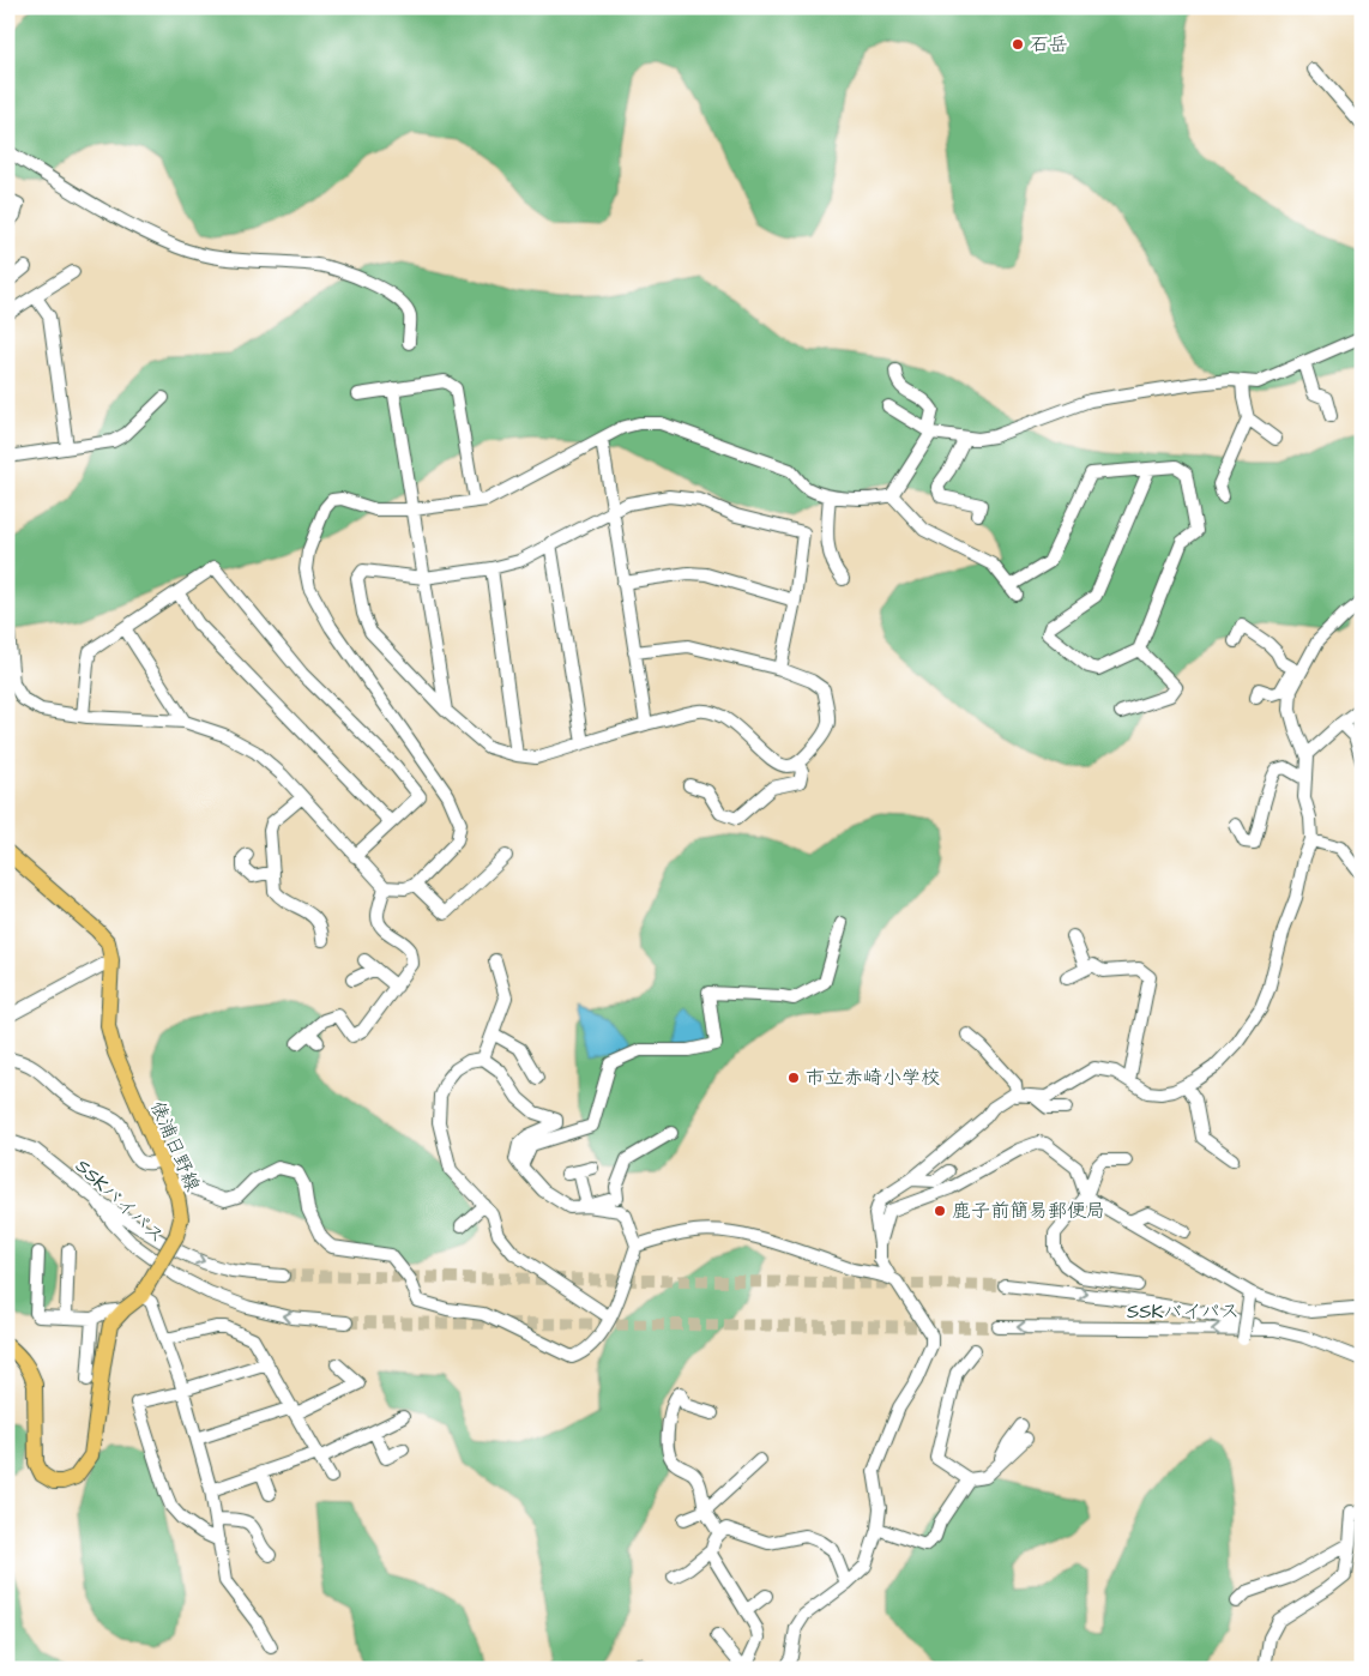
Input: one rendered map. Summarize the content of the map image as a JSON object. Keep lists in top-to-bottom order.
{
  "streets": {
    "main road": ["俵浦日野線"],
    "street": ["SSKバイパス"]
  },
  "places": ["石岳", "市立赤崎小学校", "鹿子前簡易郵便局"]
}
